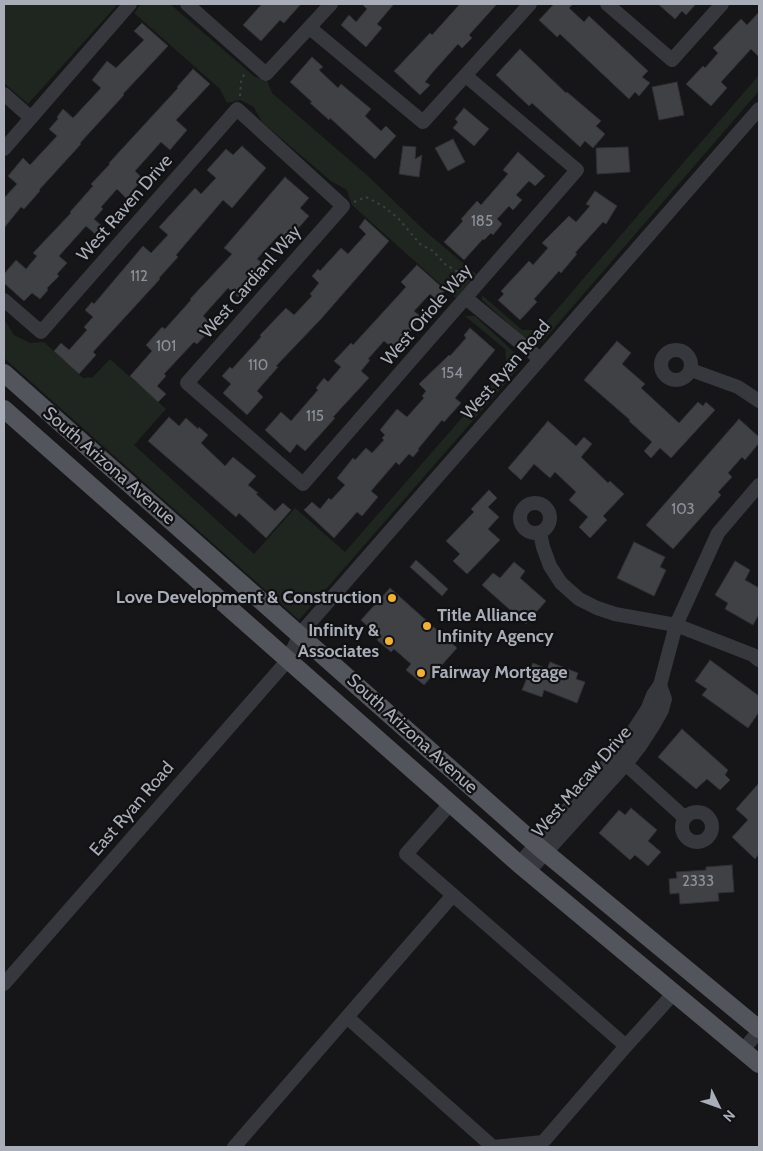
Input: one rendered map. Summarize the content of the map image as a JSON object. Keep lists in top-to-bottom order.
{
  "streets": {
    "main road": ["South Arizona Avenue"],
    "street": [
      "West Raven Drive",
      "West Cardianl Way",
      "West Oriole Way",
      "West Ryan Road",
      "West Macaw Drive",
      "East Ryan Road"
    ]
  },
  "crossings": [
    ["West Cardianl Way", "West Oriole Way"],
    ["West Ryan Road", "South Arizona Avenue"],
    ["West Ryan Road", "East Ryan Road"],
    ["South Arizona Avenue", "West Macaw Drive"],
    ["South Arizona Avenue", "East Ryan Road"]
  ],
  "places": [
    "Love Development & Construction",
    "Title Alliance Infinity Agency",
    "Infinity & Associates",
    "Fairway Mortgage"
  ],
  "house_numbers": [
    "185",
    "112",
    "101",
    "110",
    "154",
    "115",
    "103",
    "2333"
  ],
  "north": "bottom right"
}
